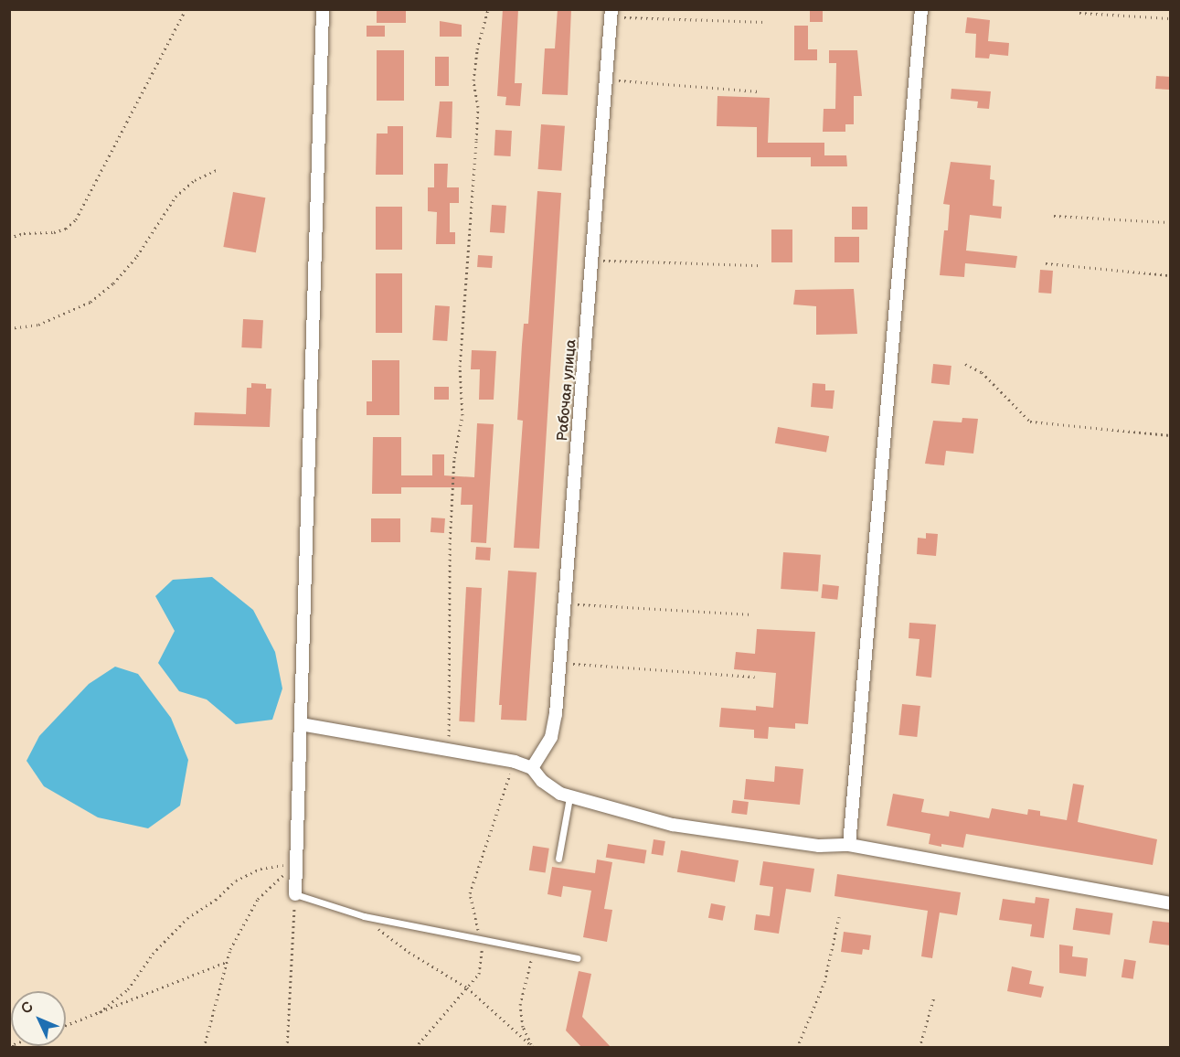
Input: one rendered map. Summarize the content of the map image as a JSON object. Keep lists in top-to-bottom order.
{
  "streets": {
    "street": ["Рабочая улица"]
  },
  "north": "top left"
}
